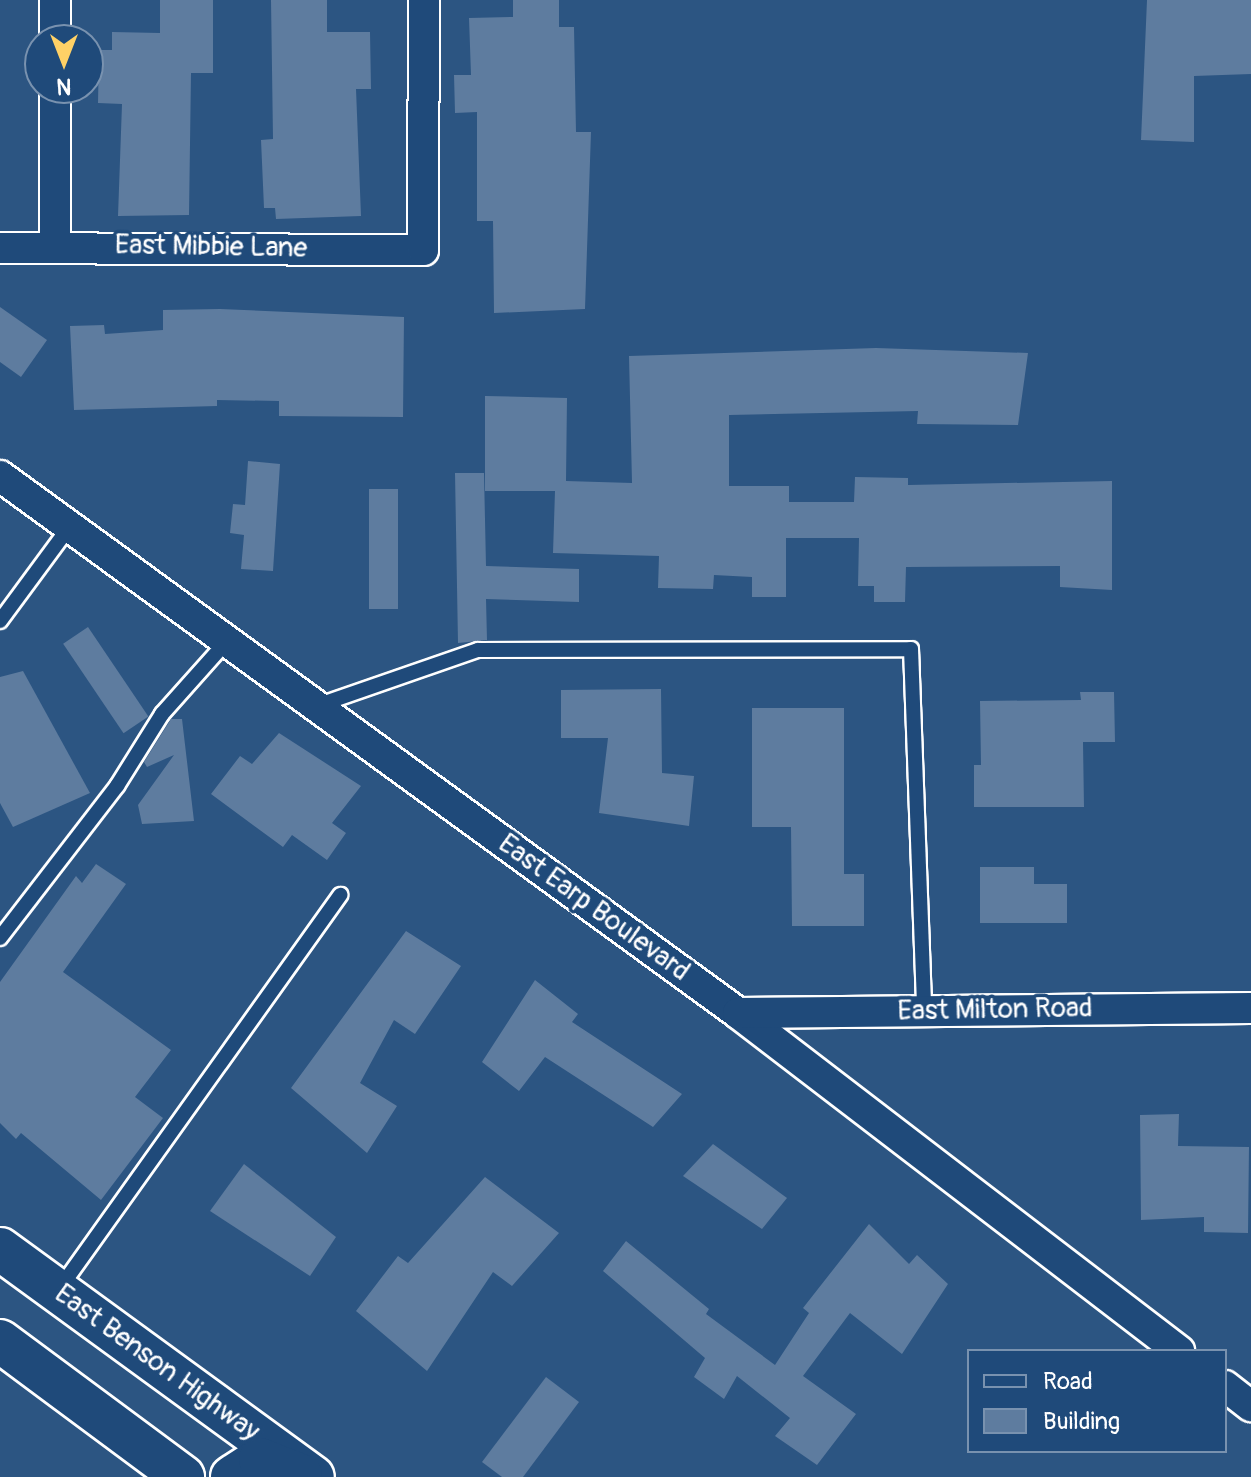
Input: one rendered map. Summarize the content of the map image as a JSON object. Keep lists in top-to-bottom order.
{
  "streets": {
    "main road": ["East Benson Highway"],
    "street": ["East Mibbie Lane", "East Earp Boulevard", "East Milton Road"]
  },
  "crossings": [
    ["East Earp Boulevard", "East Milton Road"]
  ],
  "legend": ["Road", "Building"],
  "north": "bottom"
}
